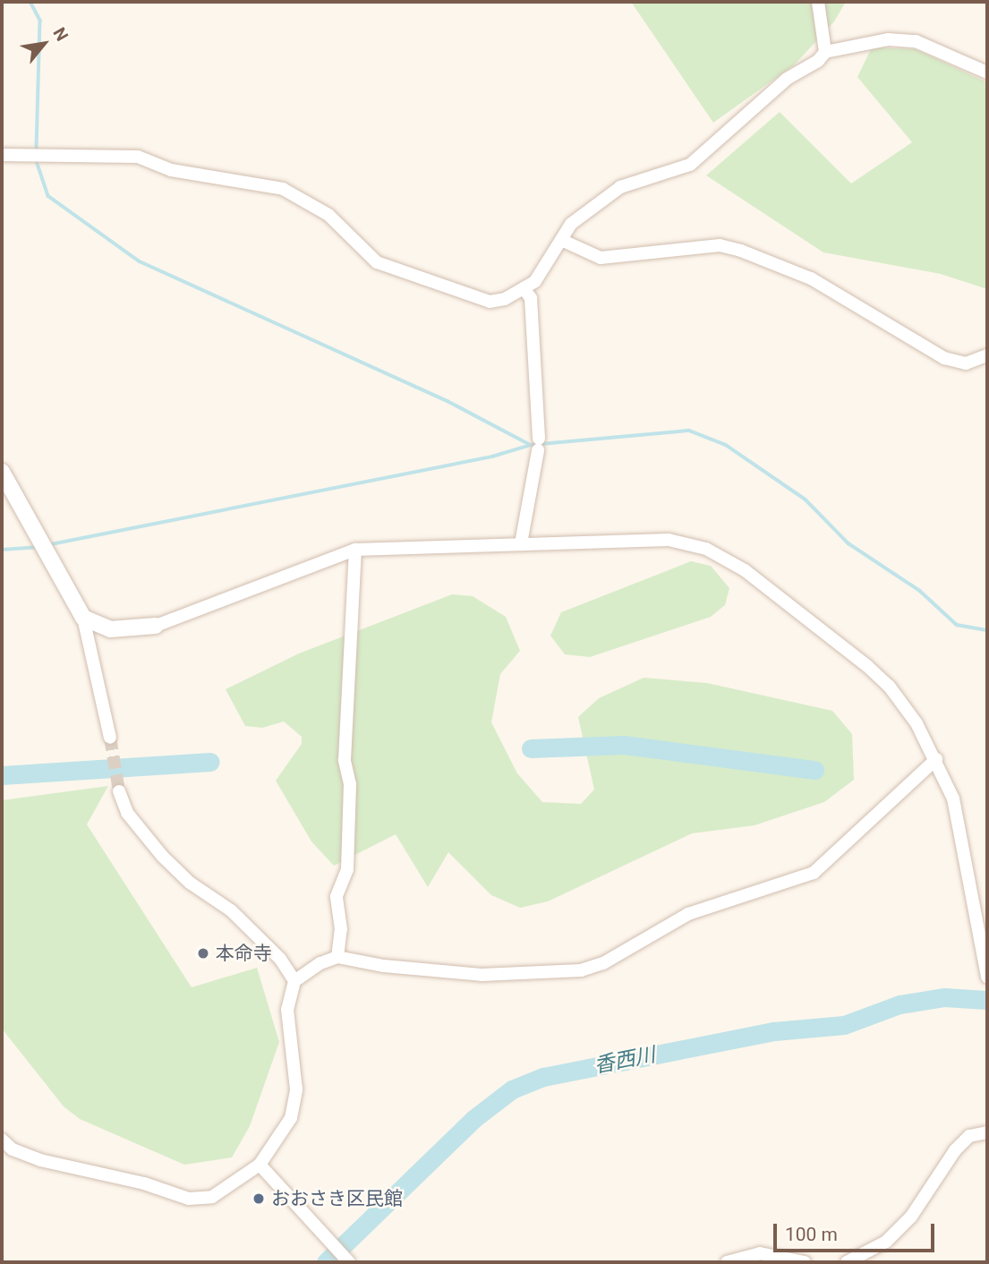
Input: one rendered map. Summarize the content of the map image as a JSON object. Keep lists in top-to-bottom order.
{
  "water": ["香西川"],
  "places": ["本命寺", "おおさき区民館"],
  "scale_bar": "100 m",
  "north": "top right"
}
